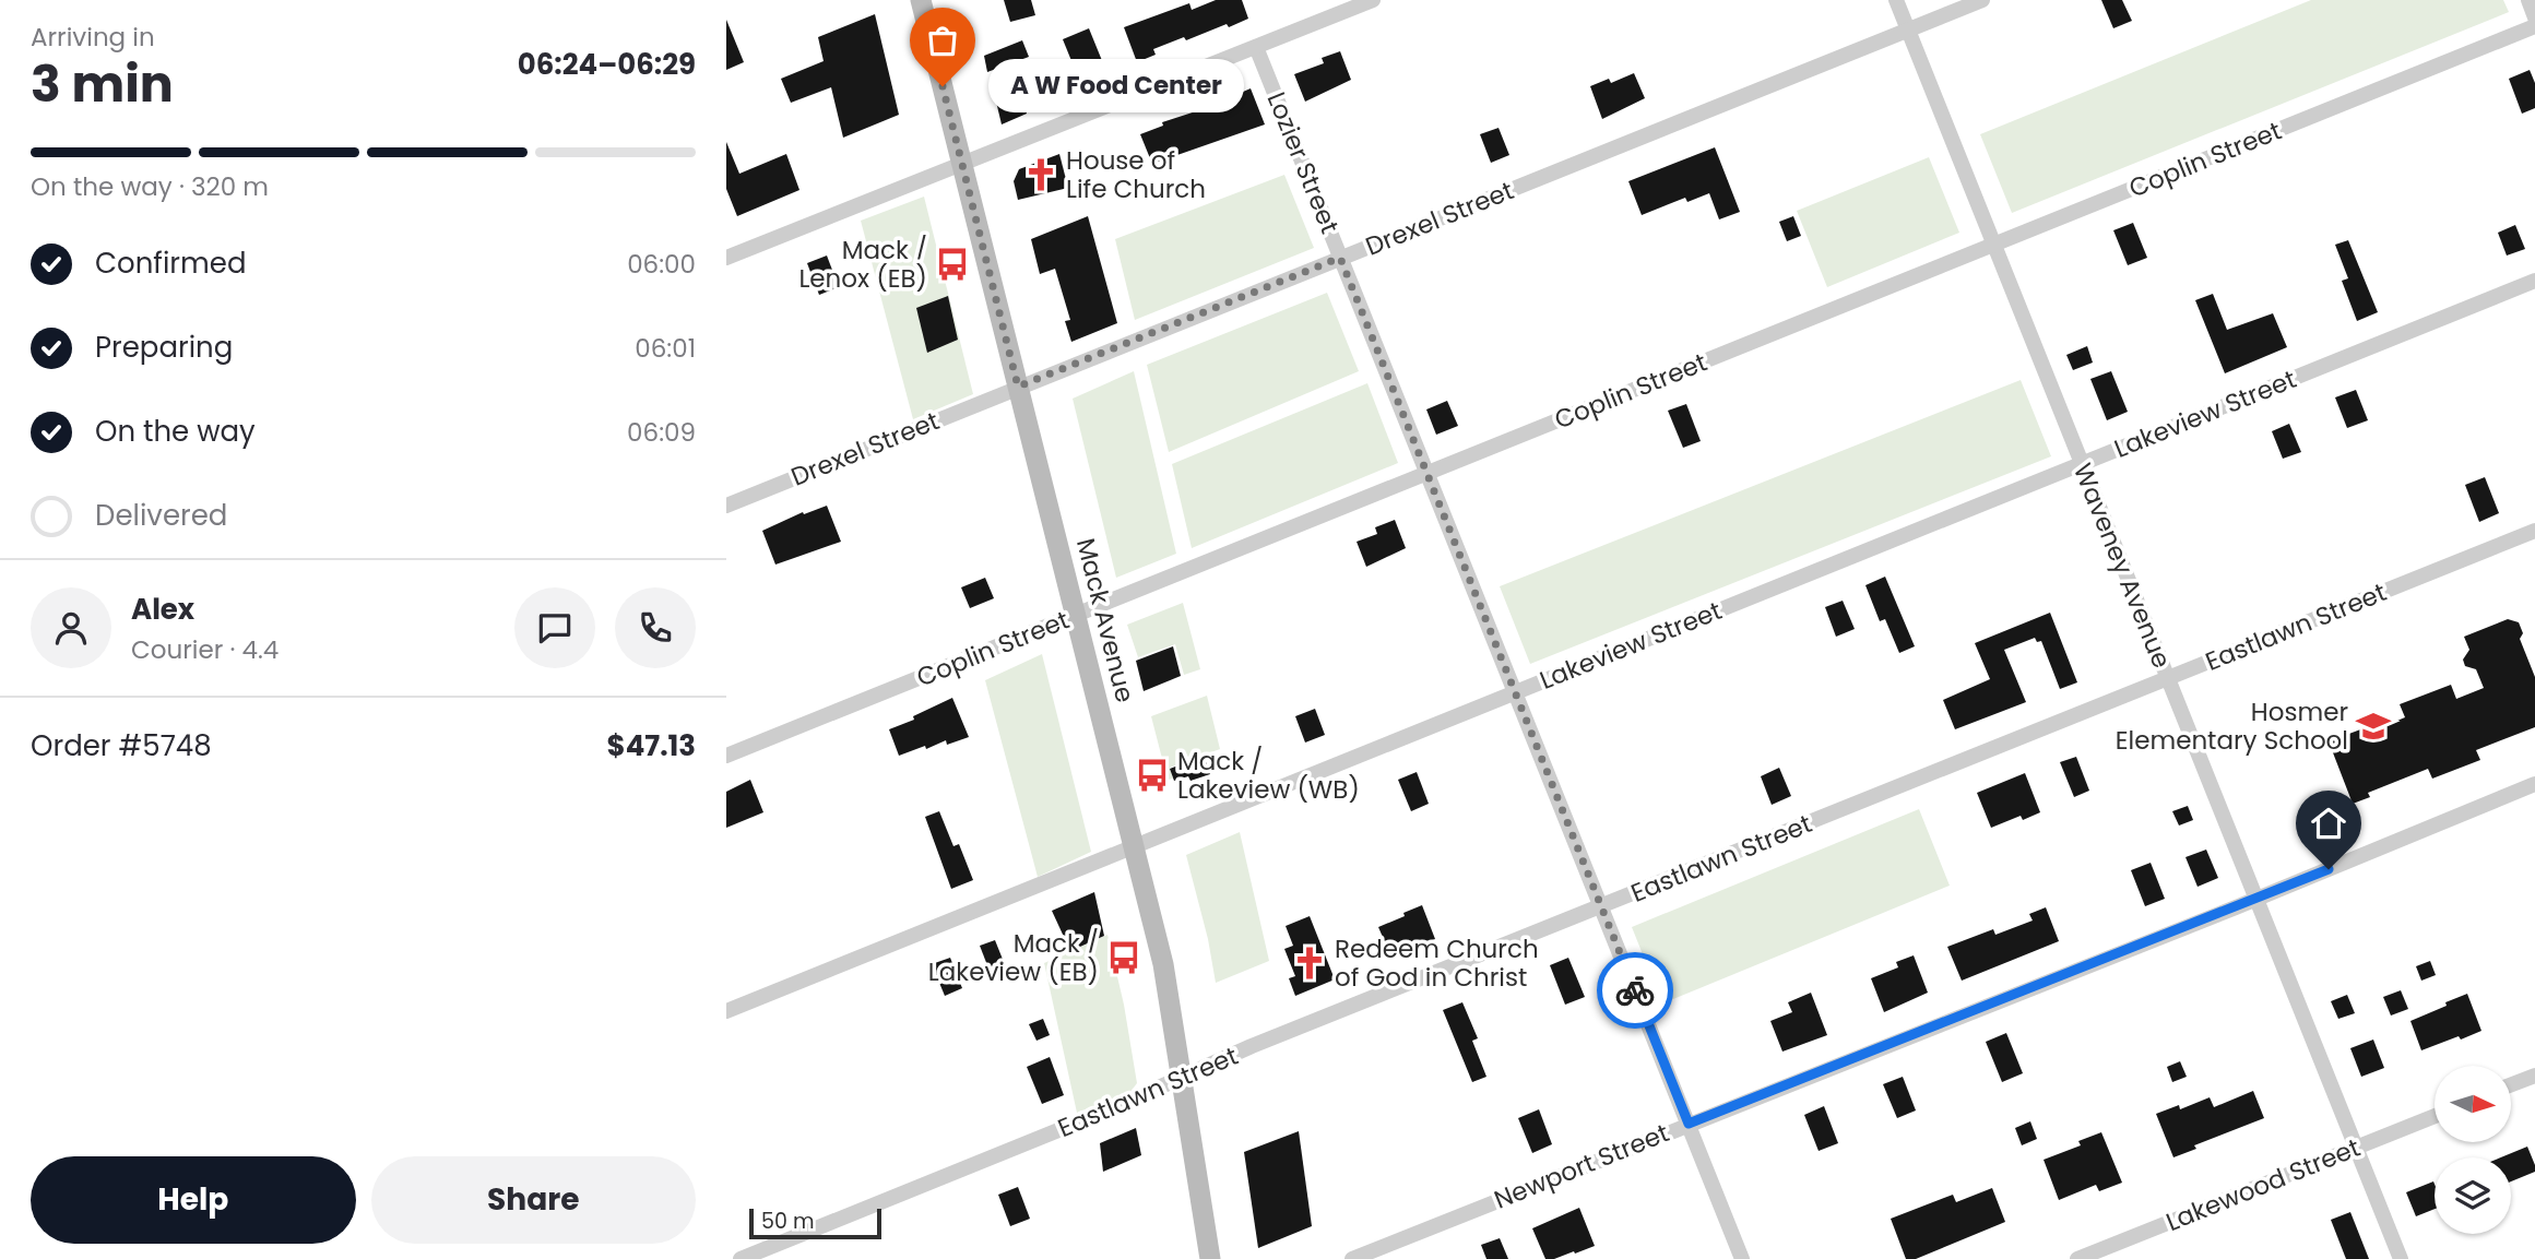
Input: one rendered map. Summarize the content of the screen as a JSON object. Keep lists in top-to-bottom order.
{
  "streets": {
    "main road": ["Mack Avenue"],
    "street": [
      "Coplin Street",
      "Lozier Street",
      "Drexel Street",
      "Lakeview Street",
      "Waveney Avenue",
      "Eastlawn Street",
      "Newport Street",
      "Lakewood Street"
    ]
  },
  "crossings": [
    ["Coplin Street", "Lozier Street"],
    ["Coplin Street", "Waveney Avenue"],
    ["Coplin Street", "Mack Avenue"],
    ["Lozier Street", "Drexel Street"],
    ["Lozier Street", "Lakeview Street"],
    ["Lozier Street", "Eastlawn Street"],
    ["Lozier Street", "Newport Street"],
    ["Drexel Street", "Waveney Avenue"],
    ["Drexel Street", "Mack Avenue"],
    ["Lakeview Street", "Waveney Avenue"],
    ["Lakeview Street", "Mack Avenue"],
    ["Waveney Avenue", "Eastlawn Street"],
    ["Waveney Avenue", "Newport Street"],
    ["Waveney Avenue", "Lakewood Street"],
    ["Mack Avenue", "Eastlawn Street"]
  ],
  "places": {
    "other": ["A W Food Center"],
    "church": ["House of Life Church", "Redeem Church of God in Christ"],
    "bus stop": ["Mack / Lenox (EB)", "Mack / Lakeview (WB)", "Mack / Lakeview (EB)"],
    "school or university": ["Hosmer Elementary School"]
  },
  "scale_bar": "50 m",
  "north": "right",
  "page": {
    "heading": ["3 min", "Arriving in", "06:24–06:29"],
    "panel": [
      "Alex",
      "Courier · 4.4",
      "Order #5748",
      "$47.13"
    ],
    "bubble": "A W Food Center",
    "bar": "On the way · 320 m",
    "list": [
      ["Confirmed", "06:00"],
      ["Preparing", "06:01"],
      ["On the way", "06:09"],
      "Delivered"
    ],
    "buttons": ["Help", "Share"],
    "scale": "50 m"
  }
}
